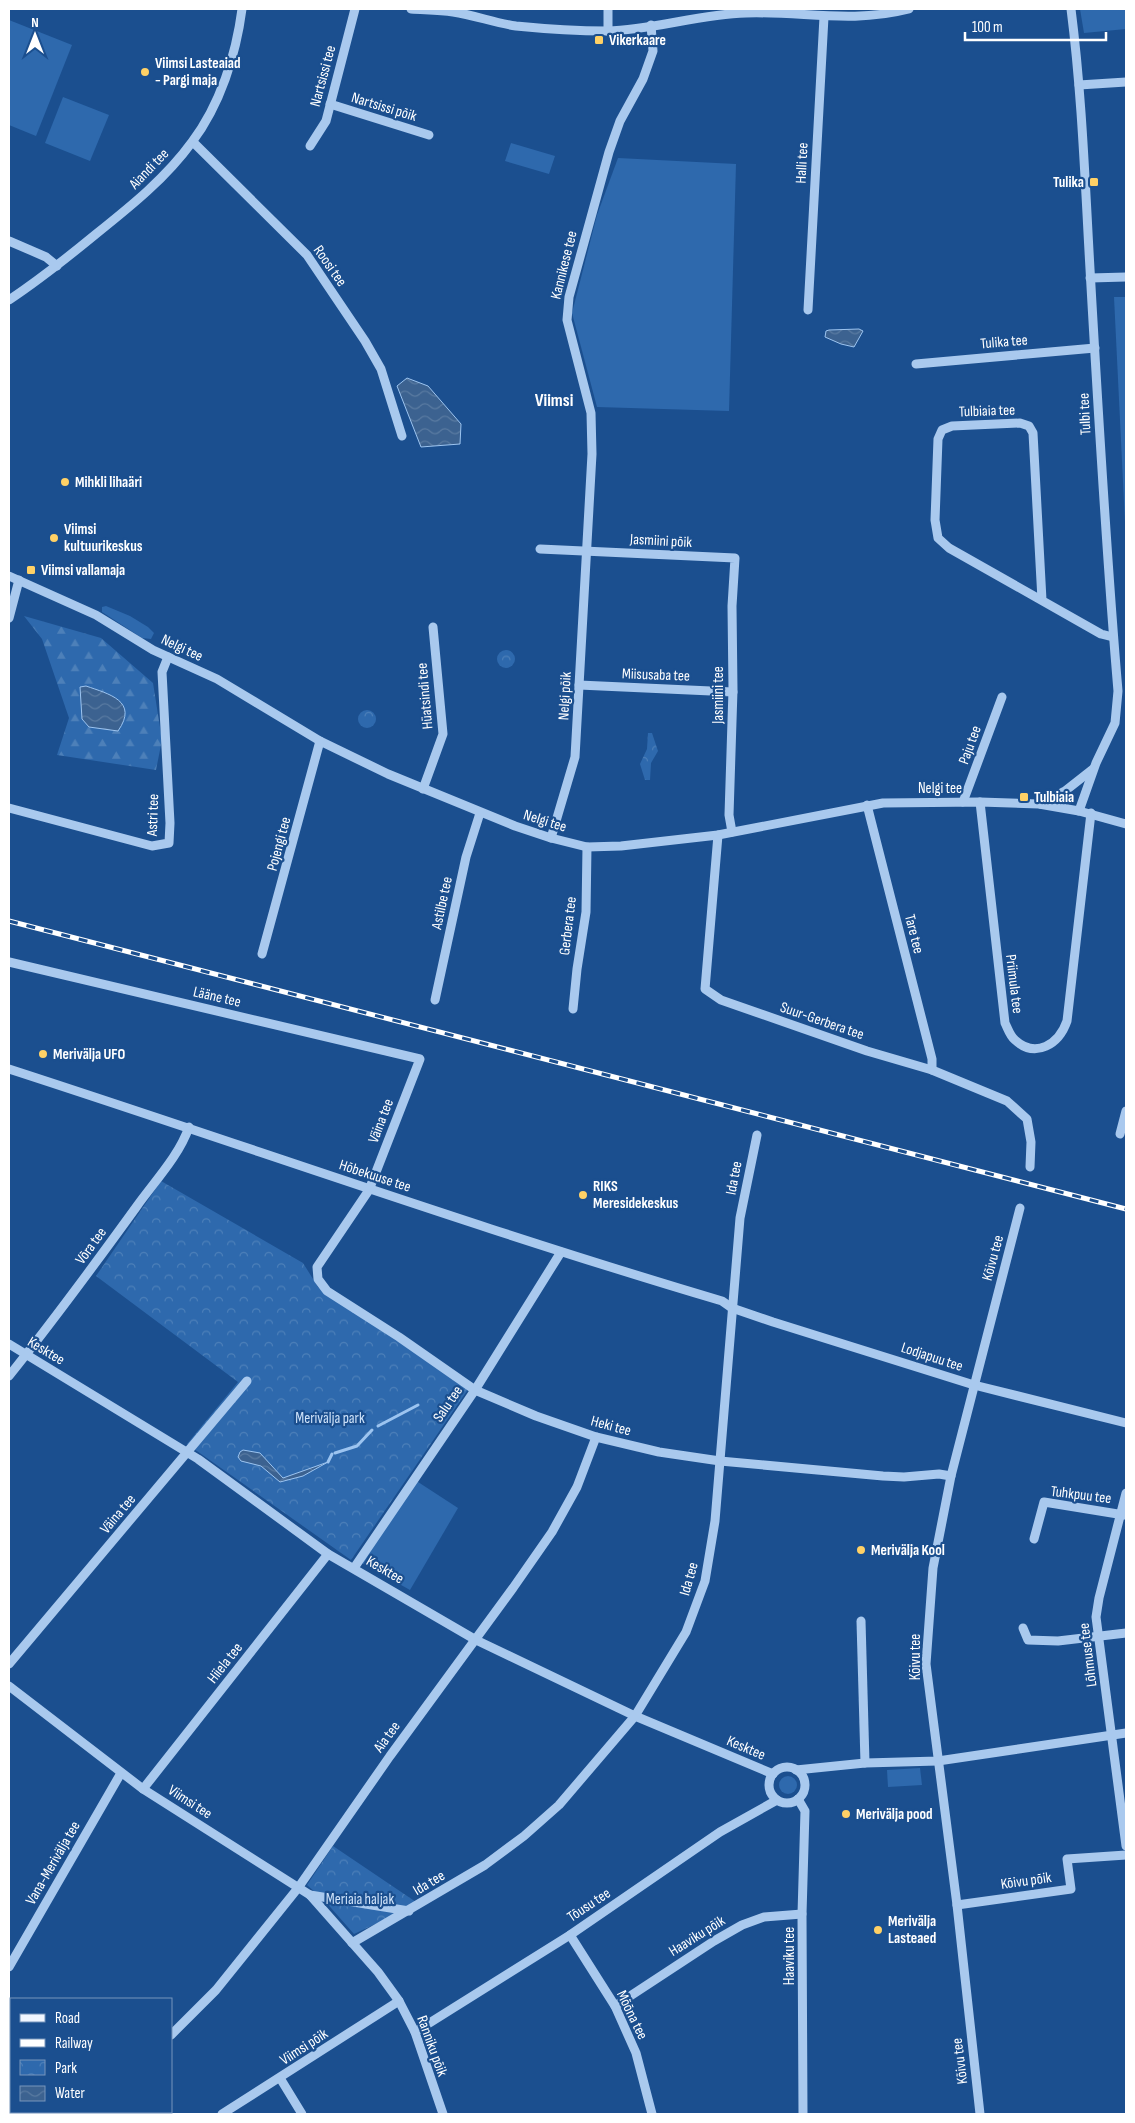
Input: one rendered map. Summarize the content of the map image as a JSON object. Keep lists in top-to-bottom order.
{
  "streets": {
    "street": [
      "Nartsissi tee",
      "Nartsissi põik",
      "Halli tee",
      "Aiandi tee",
      "Kannikese tee",
      "Roosi tee",
      "Tulika tee",
      "Tulbiaia tee",
      "Tulbi tee",
      "Jasmiini põik",
      "Nelgi tee",
      "Miisusaba tee",
      "Jasmiini tee",
      "Hüatsindi tee",
      "Nelgi põik",
      "Paju tee",
      "Astri tee",
      "Pojengi tee",
      "Astilbe tee",
      "Gerbera tee",
      "Tare tee",
      "Priimula tee",
      "Lääne tee",
      "Suur-Gerbera tee",
      "Väina tee",
      "Hõbekuuse tee",
      "Ida tee",
      "Võra tee",
      "Kõivu tee",
      "Kesktee",
      "Lodjapuu tee",
      "Salu tee",
      "Heki tee",
      "Tuhkpuu tee",
      "Lõhmuse tee",
      "Hiiela tee",
      "Aia tee",
      "Viimsi tee",
      "Vana-Merivälja tee",
      "Kõivu põik",
      "Tõusu tee",
      "Haaviku põik",
      "Haaviku tee",
      "Mõõna tee",
      "Ranniku põik",
      "Viimsi põik"
    ]
  },
  "crossings": [
    ["Nartsissi tee", "Nartsissi põik"],
    ["Aiandi tee", "Roosi tee"],
    ["Kannikese tee", "Jasmiini põik"],
    ["Kannikese tee", "Nelgi põik"],
    ["Tulika tee", "Tulbi tee"],
    ["Tulbiaia tee", "Tulbi tee"],
    ["Tulbi tee", "Nelgi tee"],
    ["Jasmiini põik", "Jasmiini tee"],
    ["Jasmiini põik", "Nelgi põik"],
    ["Nelgi tee", "Jasmiini tee"],
    ["Nelgi tee", "Hüatsindi tee"],
    ["Nelgi tee", "Nelgi põik"],
    ["Nelgi tee", "Paju tee"],
    ["Nelgi tee", "Astri tee"],
    ["Nelgi tee", "Pojengi tee"],
    ["Nelgi tee", "Astilbe tee"],
    ["Nelgi tee", "Gerbera tee"],
    ["Nelgi tee", "Tare tee"],
    ["Nelgi tee", "Priimula tee"],
    ["Nelgi tee", "Suur-Gerbera tee"],
    ["Miisusaba tee", "Jasmiini tee"],
    ["Miisusaba tee", "Nelgi põik"],
    ["Tare tee", "Suur-Gerbera tee"],
    ["Lääne tee", "Väina tee"],
    ["Väina tee", "Hõbekuuse tee"],
    ["Väina tee", "Kesktee"],
    ["Väina tee", "Heki tee"],
    ["Hõbekuuse tee", "Ida tee"],
    ["Hõbekuuse tee", "Võra tee"],
    ["Hõbekuuse tee", "Lodjapuu tee"],
    ["Hõbekuuse tee", "Salu tee"],
    ["Ida tee", "Kesktee"],
    ["Ida tee", "Lodjapuu tee"],
    ["Ida tee", "Heki tee"],
    ["Ida tee", "Viimsi tee"],
    ["Ida tee", "Ranniku põik"],
    ["Võra tee", "Kesktee"],
    ["Kõivu tee", "Lodjapuu tee"],
    ["Kõivu tee", "Heki tee"],
    ["Kõivu tee", "Kõivu põik"],
    ["Kesktee", "Salu tee"],
    ["Kesktee", "Hiiela tee"],
    ["Kesktee", "Aia tee"],
    ["Kesktee", "Tõusu tee"],
    ["Kesktee", "Haaviku tee"],
    ["Salu tee", "Heki tee"],
    ["Heki tee", "Aia tee"],
    ["Tuhkpuu tee", "Lõhmuse tee"],
    ["Hiiela tee", "Viimsi tee"],
    ["Aia tee", "Viimsi tee"],
    ["Viimsi tee", "Vana-Merivälja tee"],
    ["Viimsi tee", "Ranniku põik"],
    ["Tõusu tee", "Haaviku tee"],
    ["Tõusu tee", "Mõõna tee"],
    ["Tõusu tee", "Ranniku põik"],
    ["Haaviku põik", "Haaviku tee"],
    ["Haaviku põik", "Mõõna tee"],
    ["Ranniku põik", "Viimsi põik"]
  ],
  "districts": ["Viimsi"],
  "parks": ["Merivälja park", "Meriaia haljak"],
  "places": {
    "transit": [
      "Vikerkaare",
      "Tulika",
      "Viimsi vallamaja",
      "Tulbiaia"
    ],
    "other": [
      "Viimsi Lasteaiad - Pargi maja",
      "Mihkli lihaäri",
      "Viimsi kultuurikeskus",
      "Merivälja UFO",
      "RIKS Meresidekeskus",
      "Merivälja Kool",
      "Merivälja pood",
      "Merivälja Lasteaed"
    ]
  },
  "legend": [
    "Road",
    "Railway",
    "Park",
    "Water"
  ],
  "scale_bar": "100 m",
  "north": "top"
}
